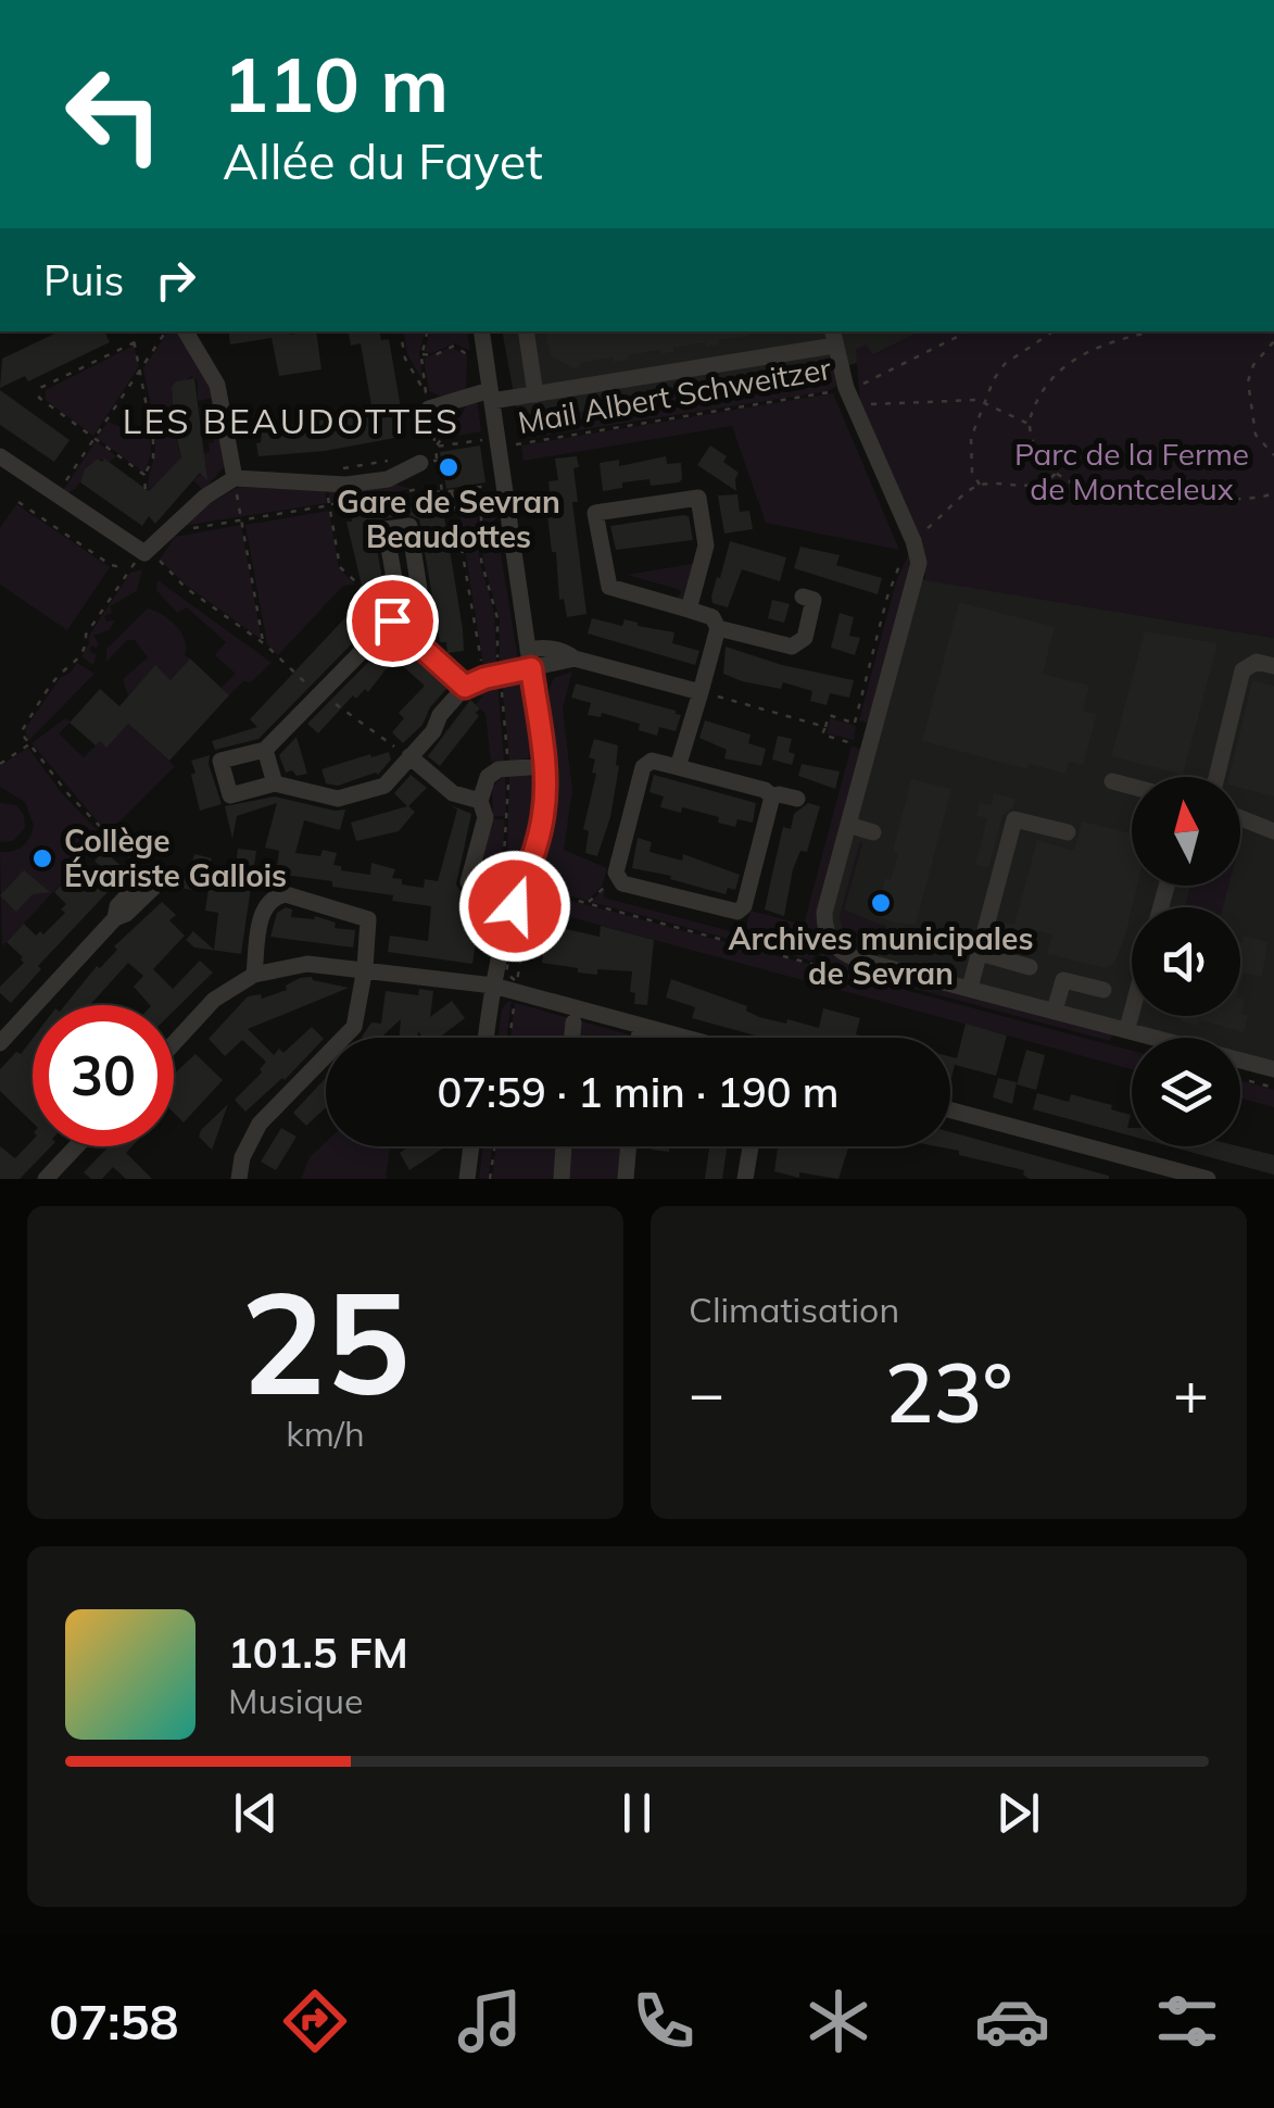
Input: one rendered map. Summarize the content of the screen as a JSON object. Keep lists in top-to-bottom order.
{
  "streets": {
    "path": ["Mail Albert Schweitzer"]
  },
  "districts": ["LES BEAUDOTTES"],
  "parks": ["Parc de la Ferme de Montceleux"],
  "places": ["Gare de Sevran Beaudottes", "Collège Évariste Gallois", "Archives municipales de Sevran"],
  "north": "top",
  "page": {
    "turn": ["110 m", "Allée du Fayet"],
    "then": "Puis",
    "limit": "30",
    "trip": "07:59 · 1 min · 190 m",
    "tile": [
      ["25", "km/h"],
      "Climatisation"
    ],
    "heat": ["−", "23°", "+"],
    "song": ["101.5 FM", "Musique"],
    "tabs": "07:58"
  }
}
